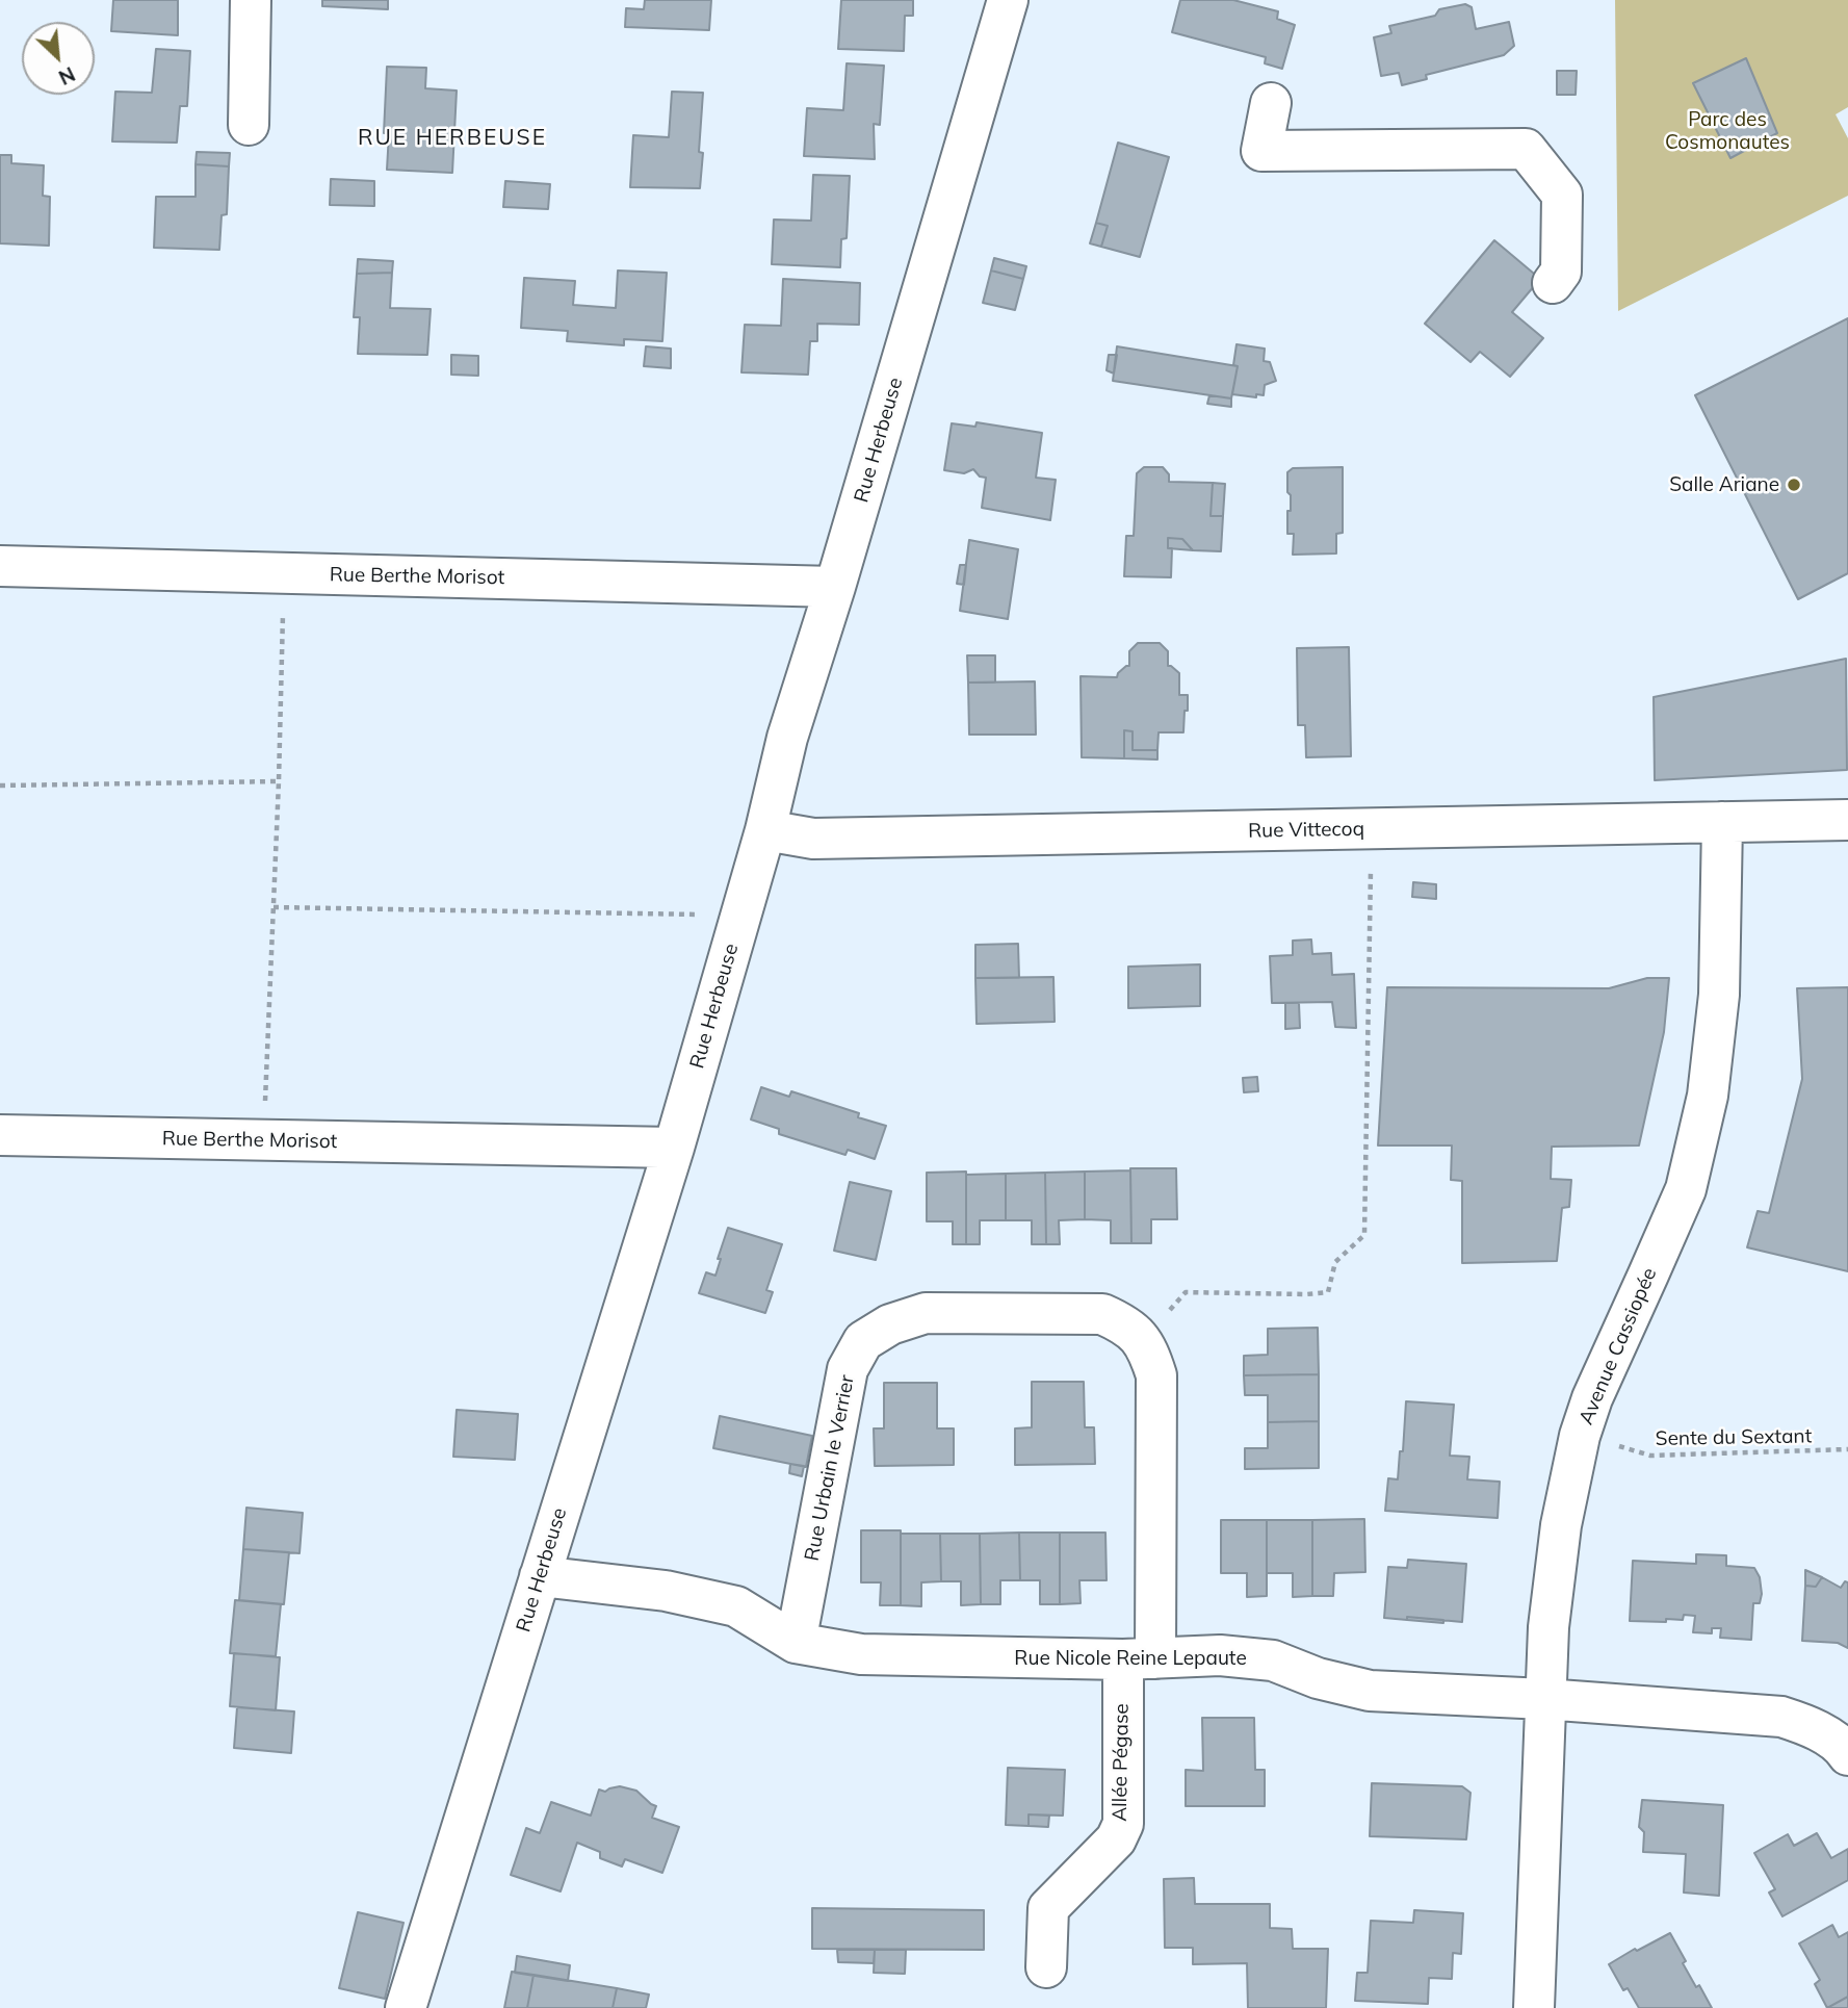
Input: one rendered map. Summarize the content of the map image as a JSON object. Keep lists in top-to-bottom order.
{
  "streets": {
    "street": [
      "Rue Herbeuse",
      "Rue Berthe Morisot",
      "Rue Vittecoq",
      "Avenue Cassiopée",
      "Rue Urbain le Verrier",
      "Rue Nicole Reine Lepaute",
      "Allée Pégase"
    ],
    "path": ["Sente du Sextant"]
  },
  "crossings": [
    ["Rue Herbeuse", "Rue Berthe Morisot"],
    ["Rue Herbeuse", "Rue Vittecoq"],
    ["Rue Herbeuse", "Rue Nicole Reine Lepaute"],
    ["Rue Vittecoq", "Avenue Cassiopée"],
    ["Avenue Cassiopée", "Sente du Sextant"],
    ["Avenue Cassiopée", "Rue Nicole Reine Lepaute"],
    ["Rue Urbain le Verrier", "Rue Nicole Reine Lepaute"],
    ["Rue Urbain le Verrier", "Allée Pégase"],
    ["Rue Nicole Reine Lepaute", "Allée Pégase"]
  ],
  "districts": ["RUE HERBEUSE"],
  "parks": ["Parc des Cosmonautes"],
  "places": ["Salle Ariane"],
  "north": "bottom right"
}
